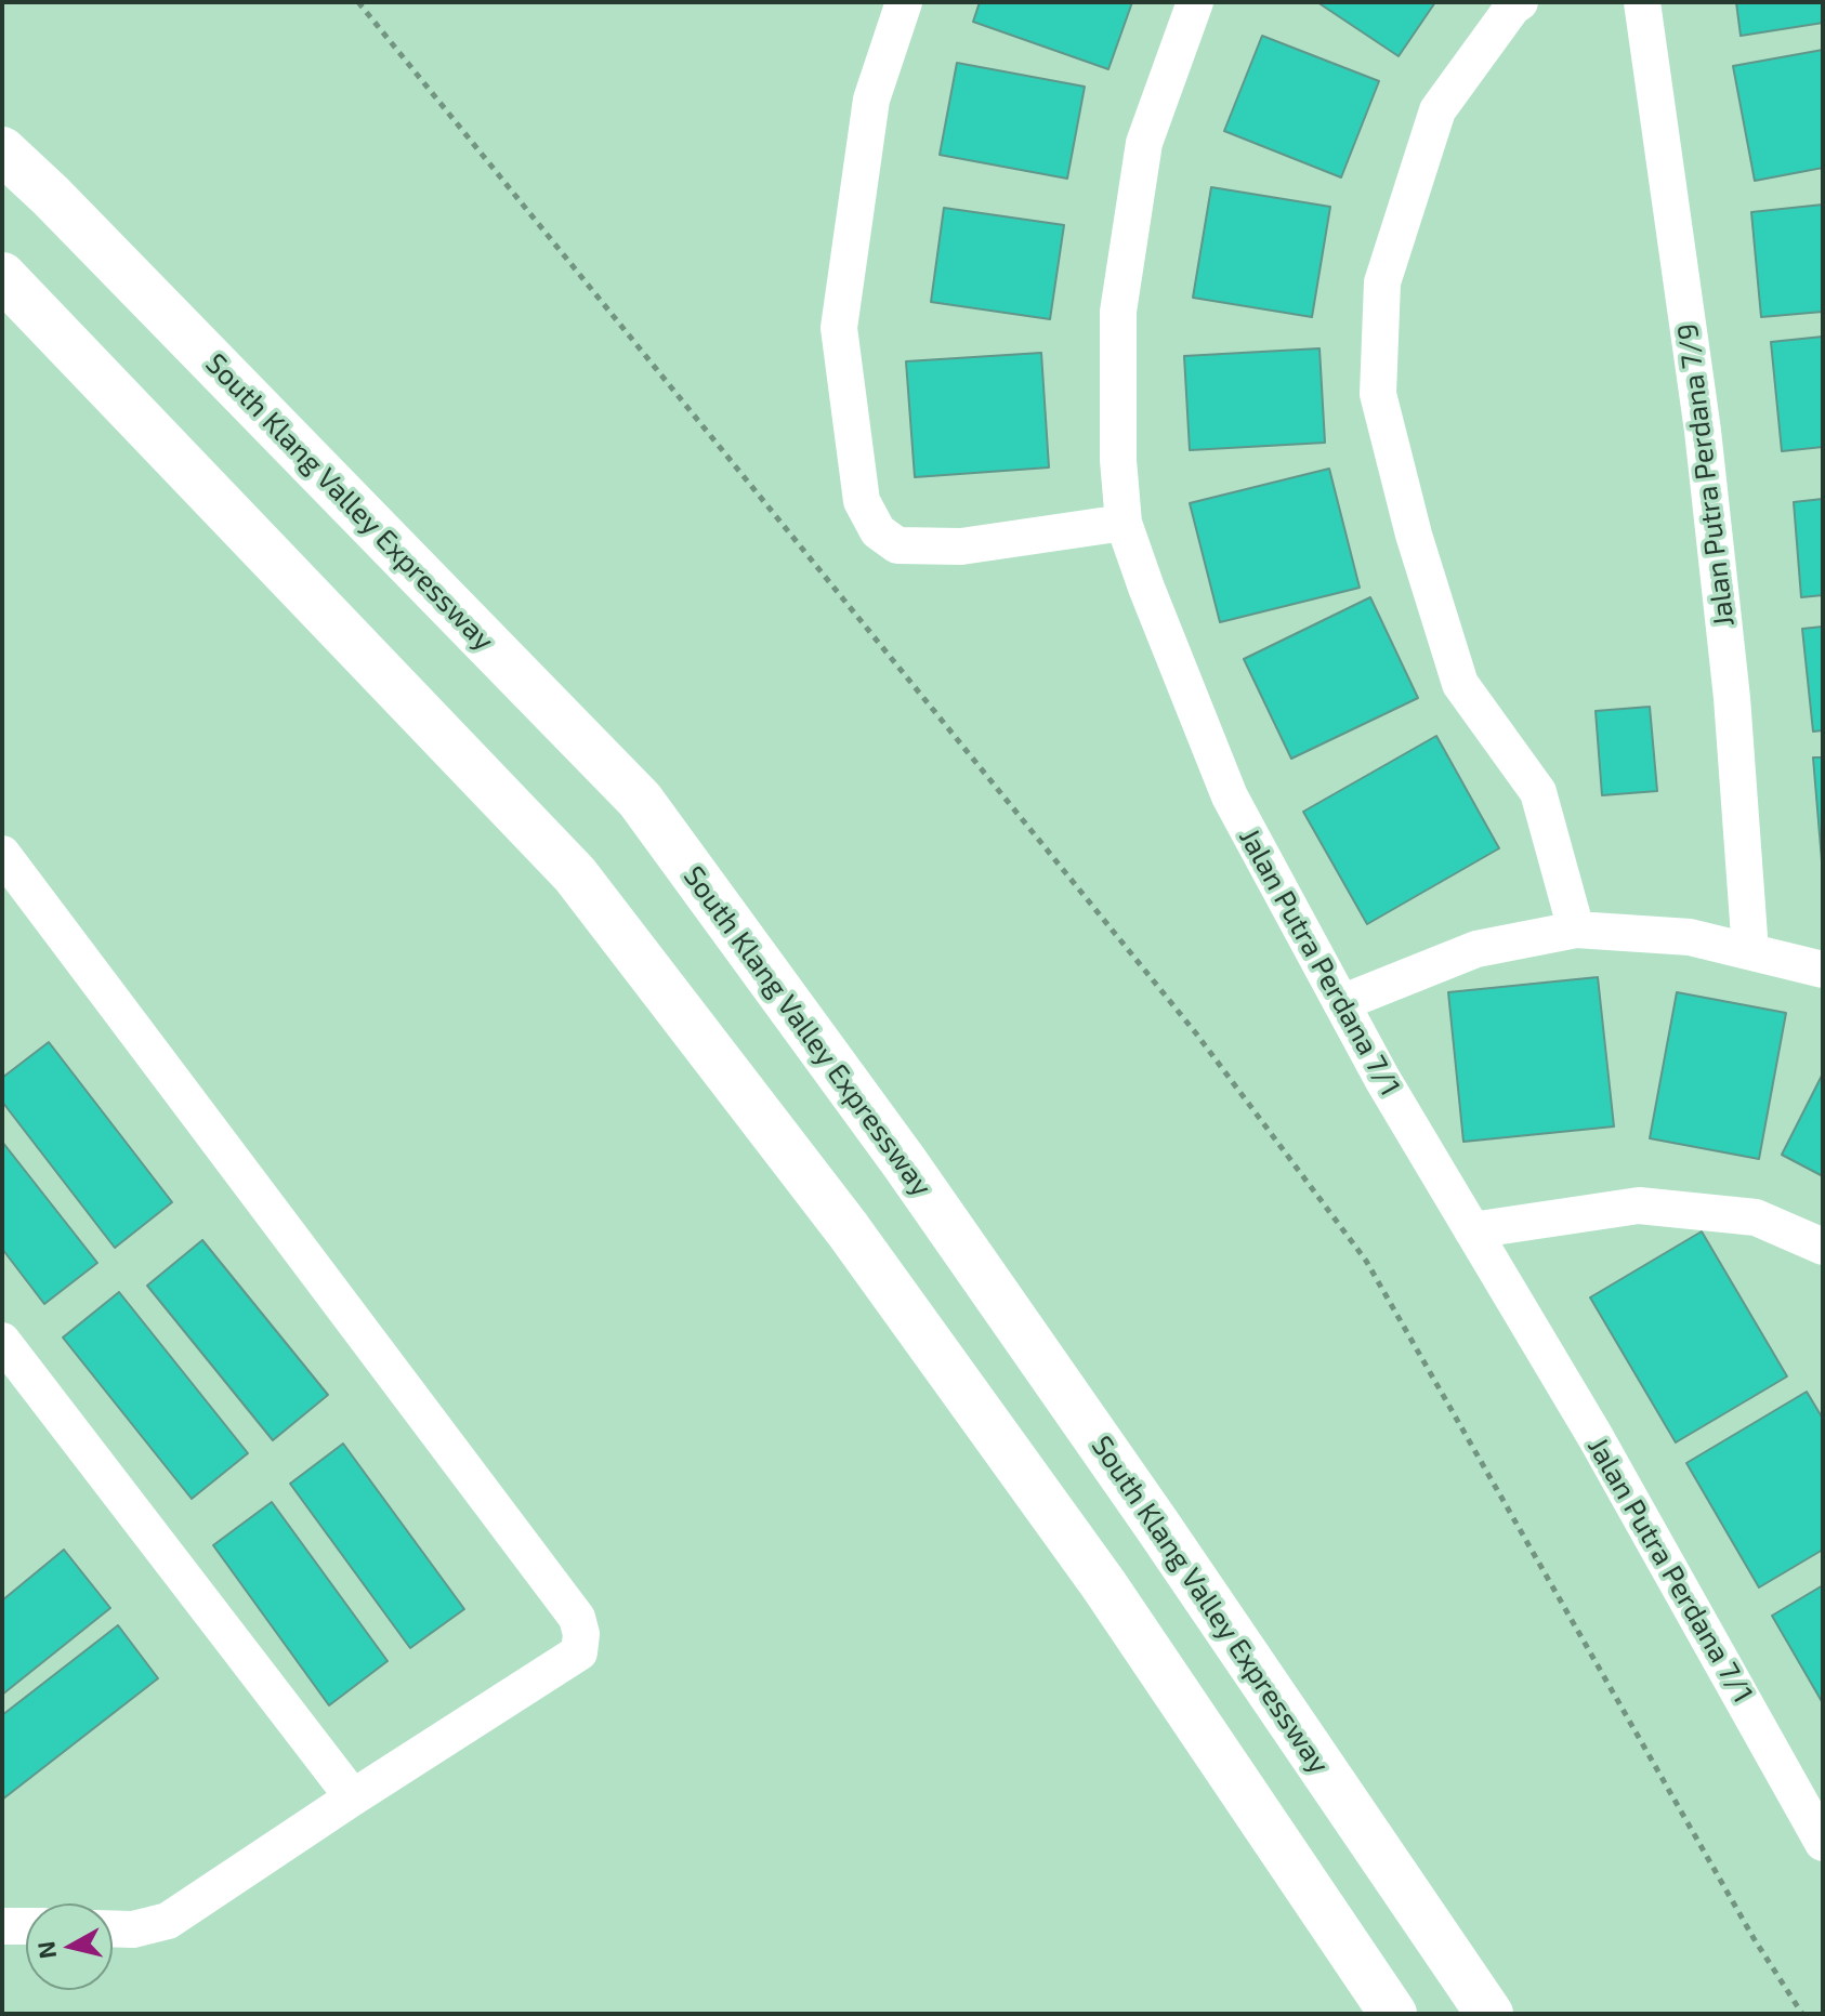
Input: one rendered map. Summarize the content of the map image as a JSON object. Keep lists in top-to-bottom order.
{
  "streets": {
    "highway": ["South Klang Valley Expressway"],
    "street": ["Jalan Putra Perdana 7/9", "Jalan Putra Perdana 7/1"]
  },
  "north": "left"
}
